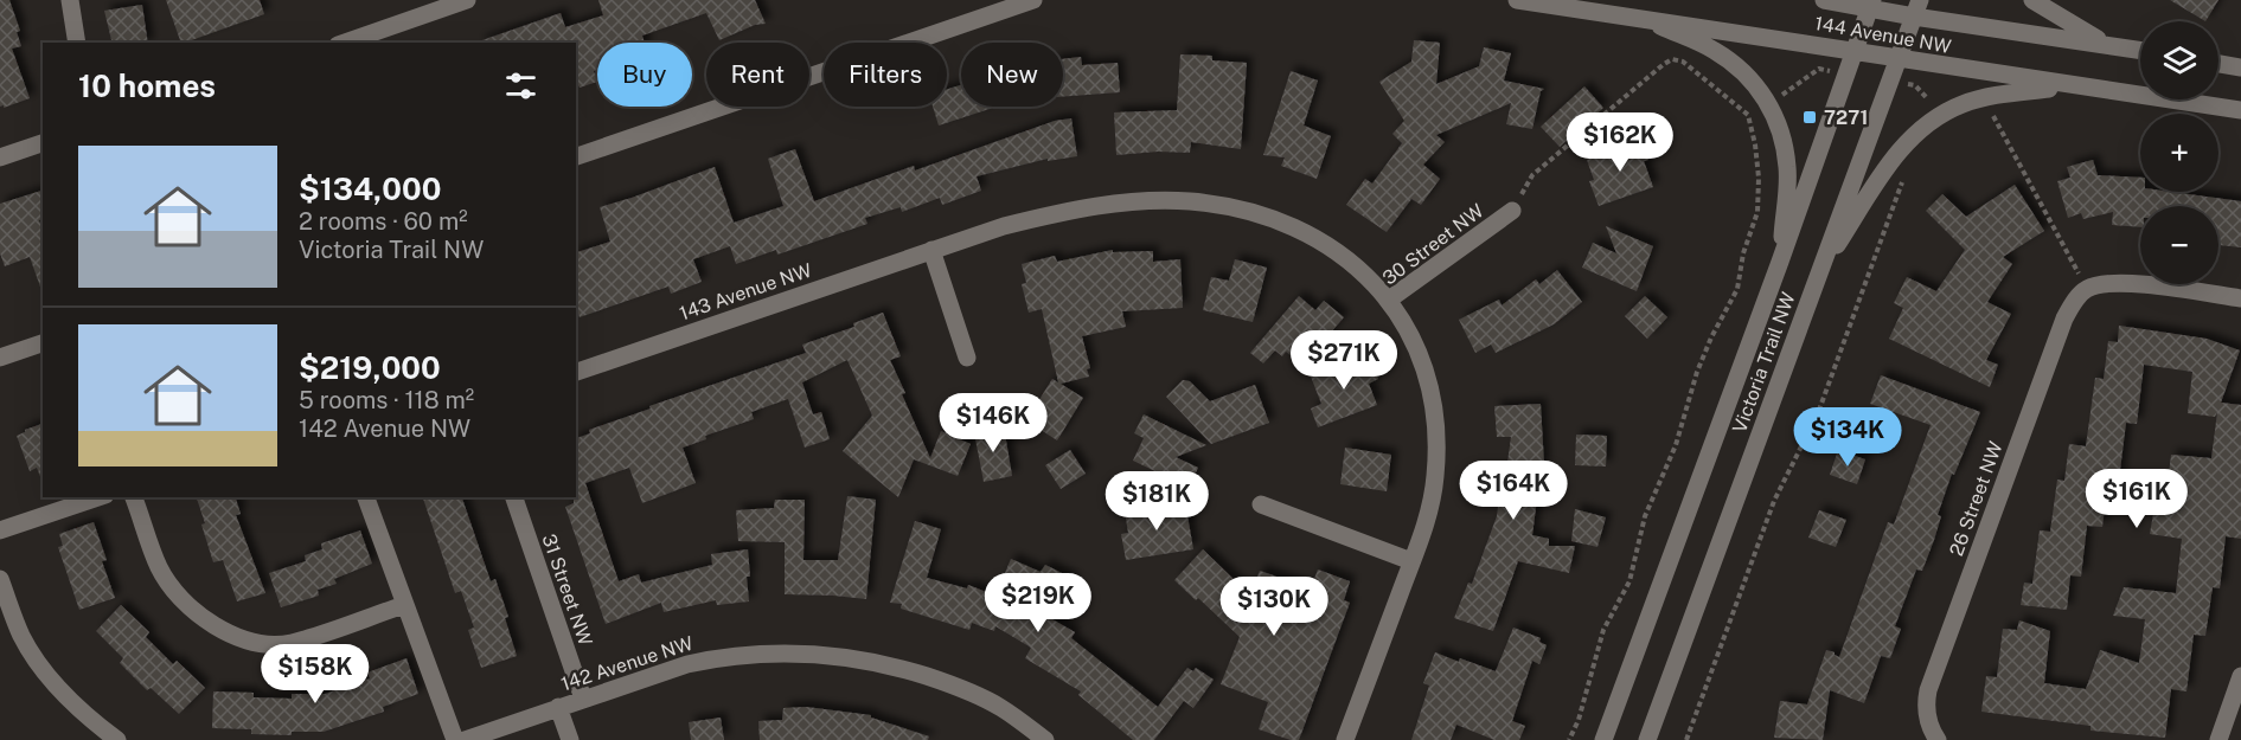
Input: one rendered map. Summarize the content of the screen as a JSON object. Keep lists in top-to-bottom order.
{
  "streets": {
    "street": [
      "144 Avenue NW",
      "30 Street NW",
      "143 Avenue NW",
      "Victoria Trail NW",
      "26 Street NW",
      "31 Street NW",
      "142 Avenue NW"
    ]
  },
  "crossings": [
    ["144 Avenue NW", "Victoria Trail NW"],
    ["30 Street NW", "143 Avenue NW"],
    ["31 Street NW", "142 Avenue NW"]
  ],
  "places": {
    "transit": ["7271"]
  },
  "page": {
    "map_buttons": ["+", "−"],
    "chip": [
      "Buy",
      "Rent",
      "Filters",
      "New"
    ],
    "heading": "10 homes",
    "price": [
      "$162K",
      "$271K",
      "$146K",
      "$134K",
      "$164K",
      "$161K",
      "$181K",
      "$219K",
      "$130K",
      "$158K"
    ],
    "list": [
      {
        "name": "$134,000",
        "note": "2 rooms · 60 m² · Victoria Trail NW"
      },
      {
        "name": "$219,000",
        "note": "5 rooms · 118 m² · 142 Avenue NW"
      }
    ]
  }
}
